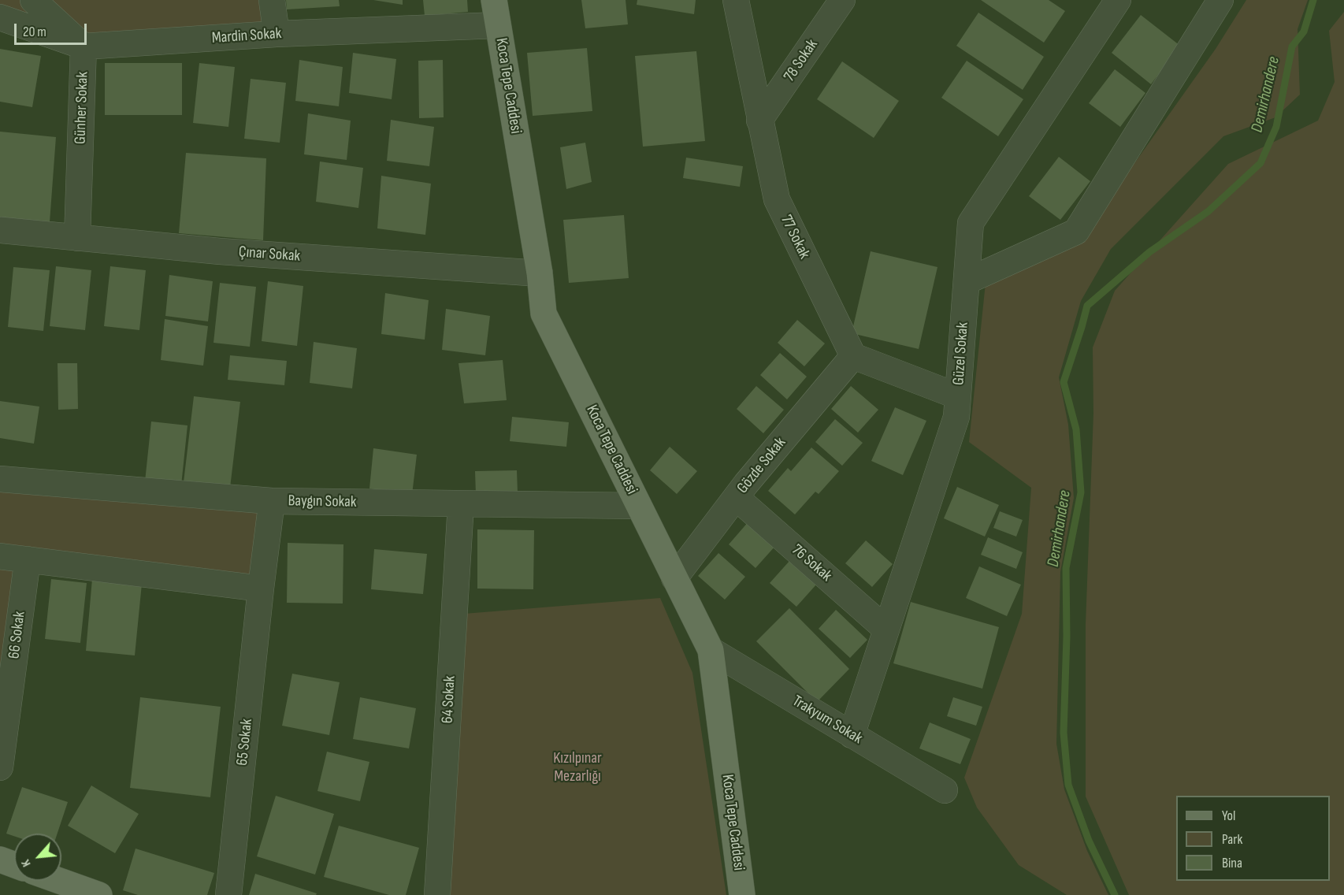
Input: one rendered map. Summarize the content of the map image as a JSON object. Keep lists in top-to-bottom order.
{
  "streets": {
    "main road": ["Koca Tepe Caddesi"],
    "street": [
      "Mardin Sokak",
      "78 Sokak",
      "Günher Sokak",
      "77 Sokak",
      "Çınar Sokak",
      "Güzel Sokak",
      "Gözde Sokak",
      "Baygın Sokak",
      "76 Sokak",
      "66 Sokak",
      "64 Sokak",
      "Trakyum Sokak",
      "65 Sokak"
    ]
  },
  "crossings": [
    ["Mardin Sokak", "Koca Tepe Caddesi"],
    ["Mardin Sokak", "Günher Sokak"],
    ["78 Sokak", "77 Sokak"],
    ["Koca Tepe Caddesi", "Çınar Sokak"],
    ["Koca Tepe Caddesi", "Gözde Sokak"],
    ["Koca Tepe Caddesi", "Baygın Sokak"],
    ["Koca Tepe Caddesi", "Trakyum Sokak"],
    ["Günher Sokak", "Çınar Sokak"],
    ["77 Sokak", "Gözde Sokak"],
    ["Güzel Sokak", "76 Sokak"],
    ["Güzel Sokak", "Trakyum Sokak"],
    ["Gözde Sokak", "76 Sokak"],
    ["Baygın Sokak", "64 Sokak"],
    ["Baygın Sokak", "65 Sokak"]
  ],
  "water": ["Demirhandere"],
  "parks": ["Kızılpınar Mezarlığı"],
  "legend": ["Yol", "Park", "Bina"],
  "scale_bar": "20 m",
  "north": "bottom left"
}
